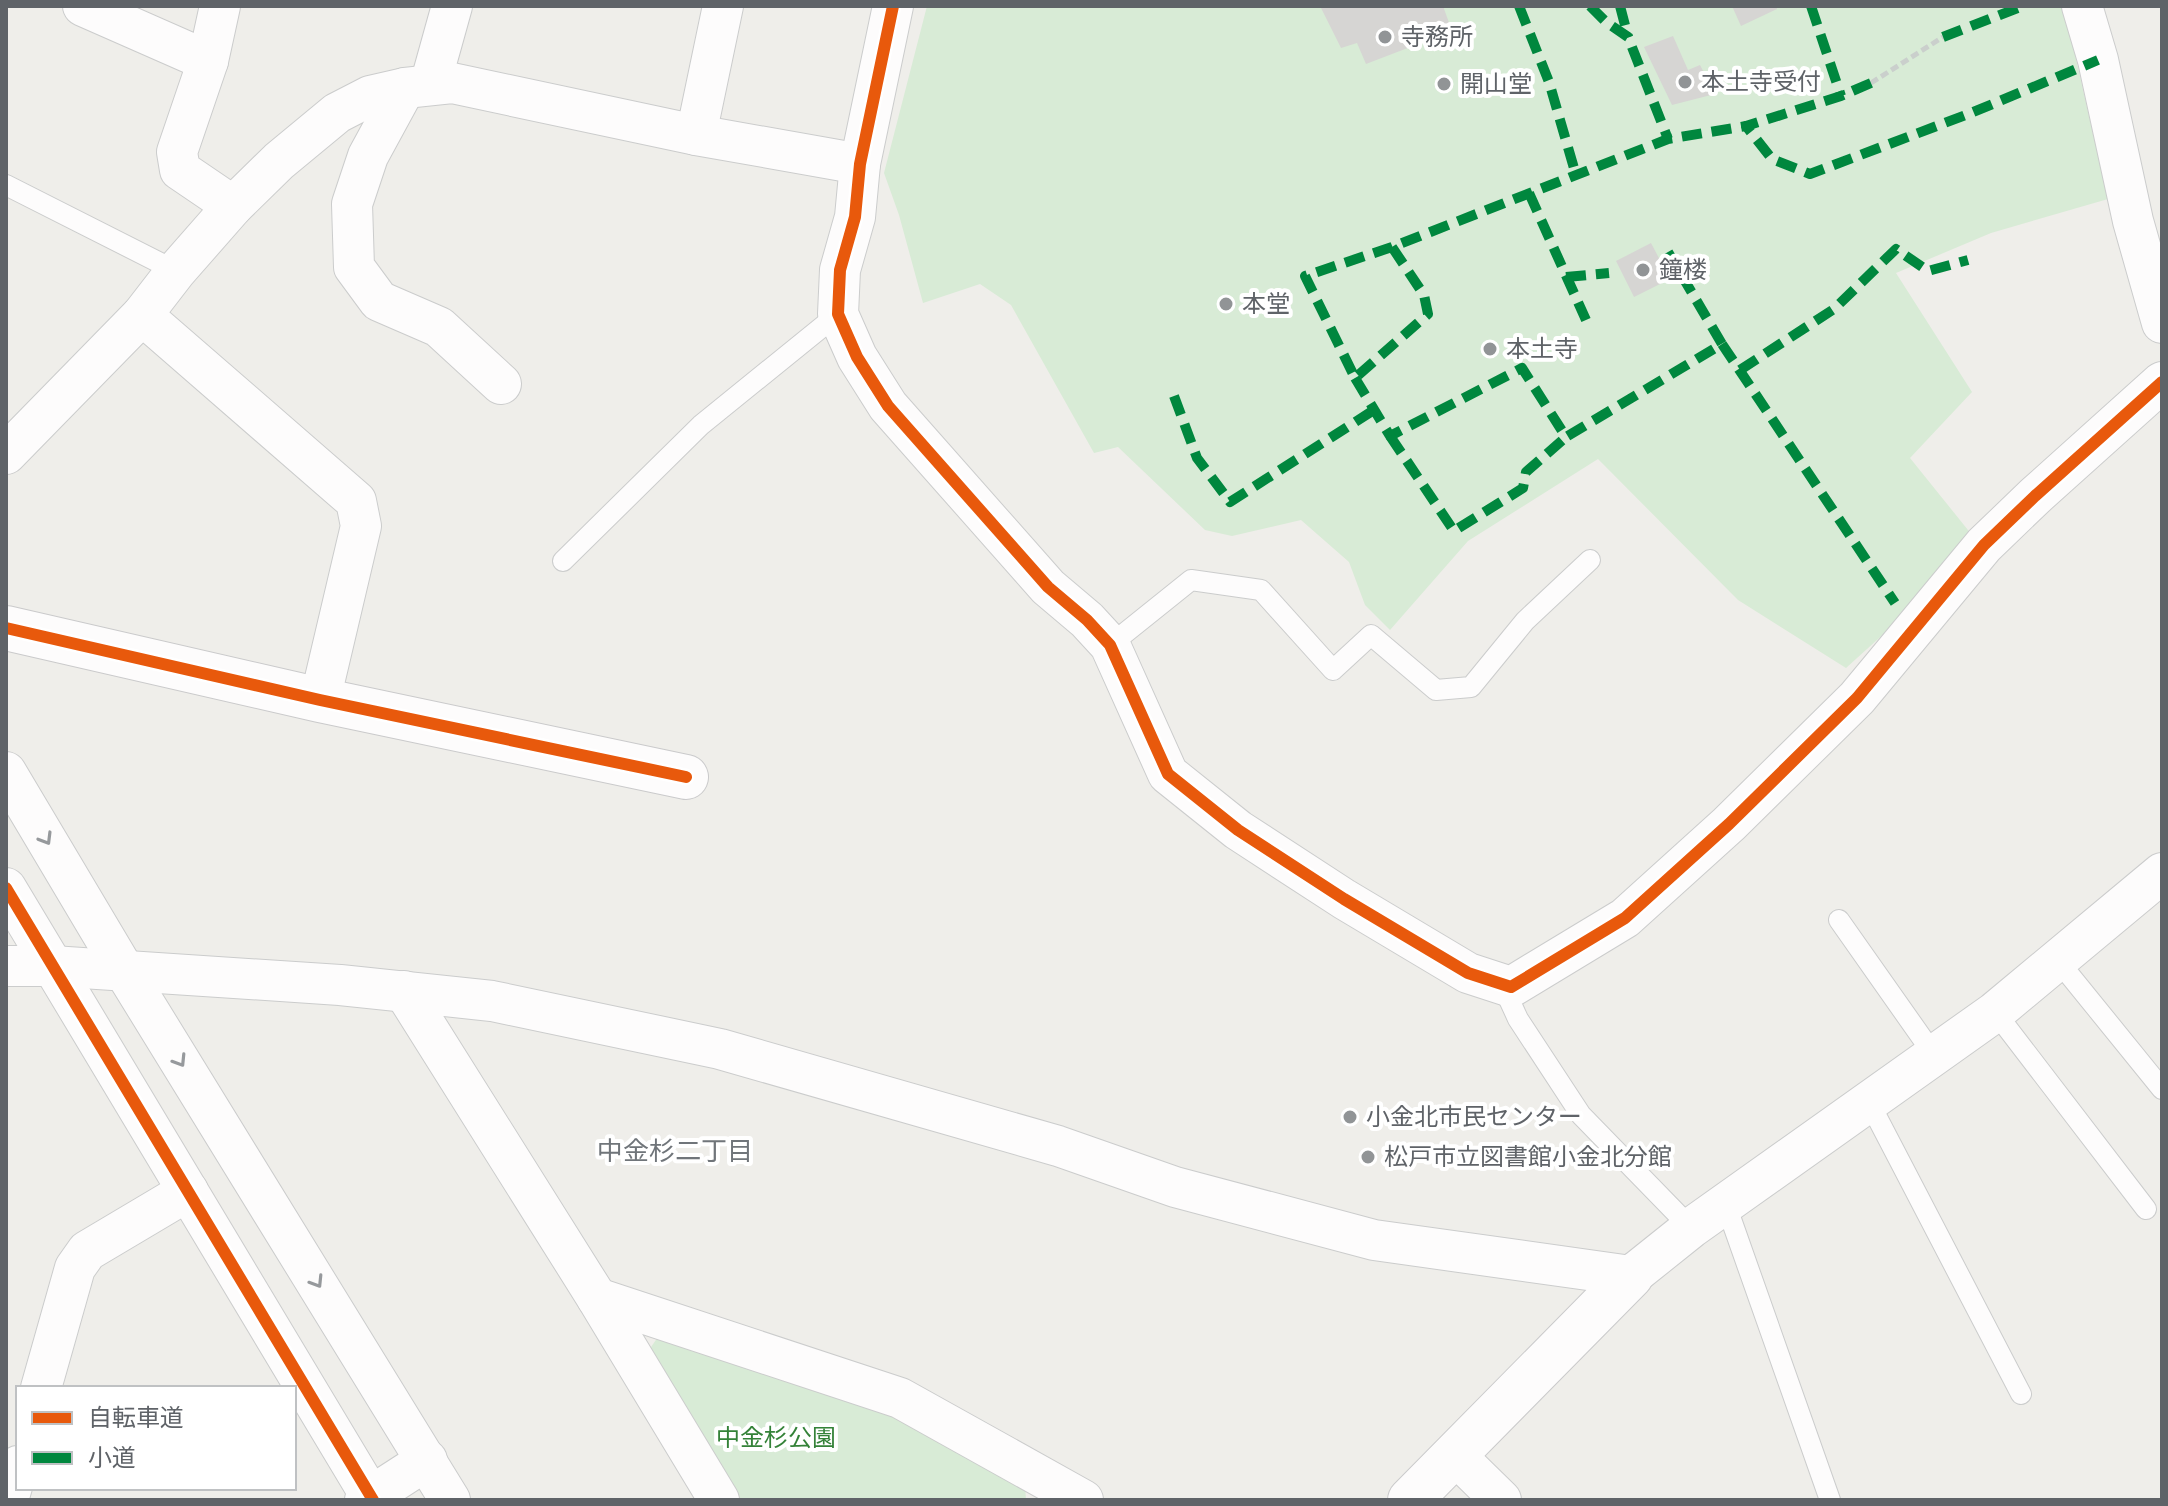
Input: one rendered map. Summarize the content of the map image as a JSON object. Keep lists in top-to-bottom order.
{
  "districts": ["中金杉二丁目"],
  "parks": ["中金杉公園"],
  "places": [
    "寺務所",
    "本土寺受付",
    "開山堂",
    "鐘楼",
    "本堂",
    "本土寺",
    "小金北市民センター",
    "松戸市立図書館小金北分館"
  ],
  "legend": ["自転車道", "小道"]
}
